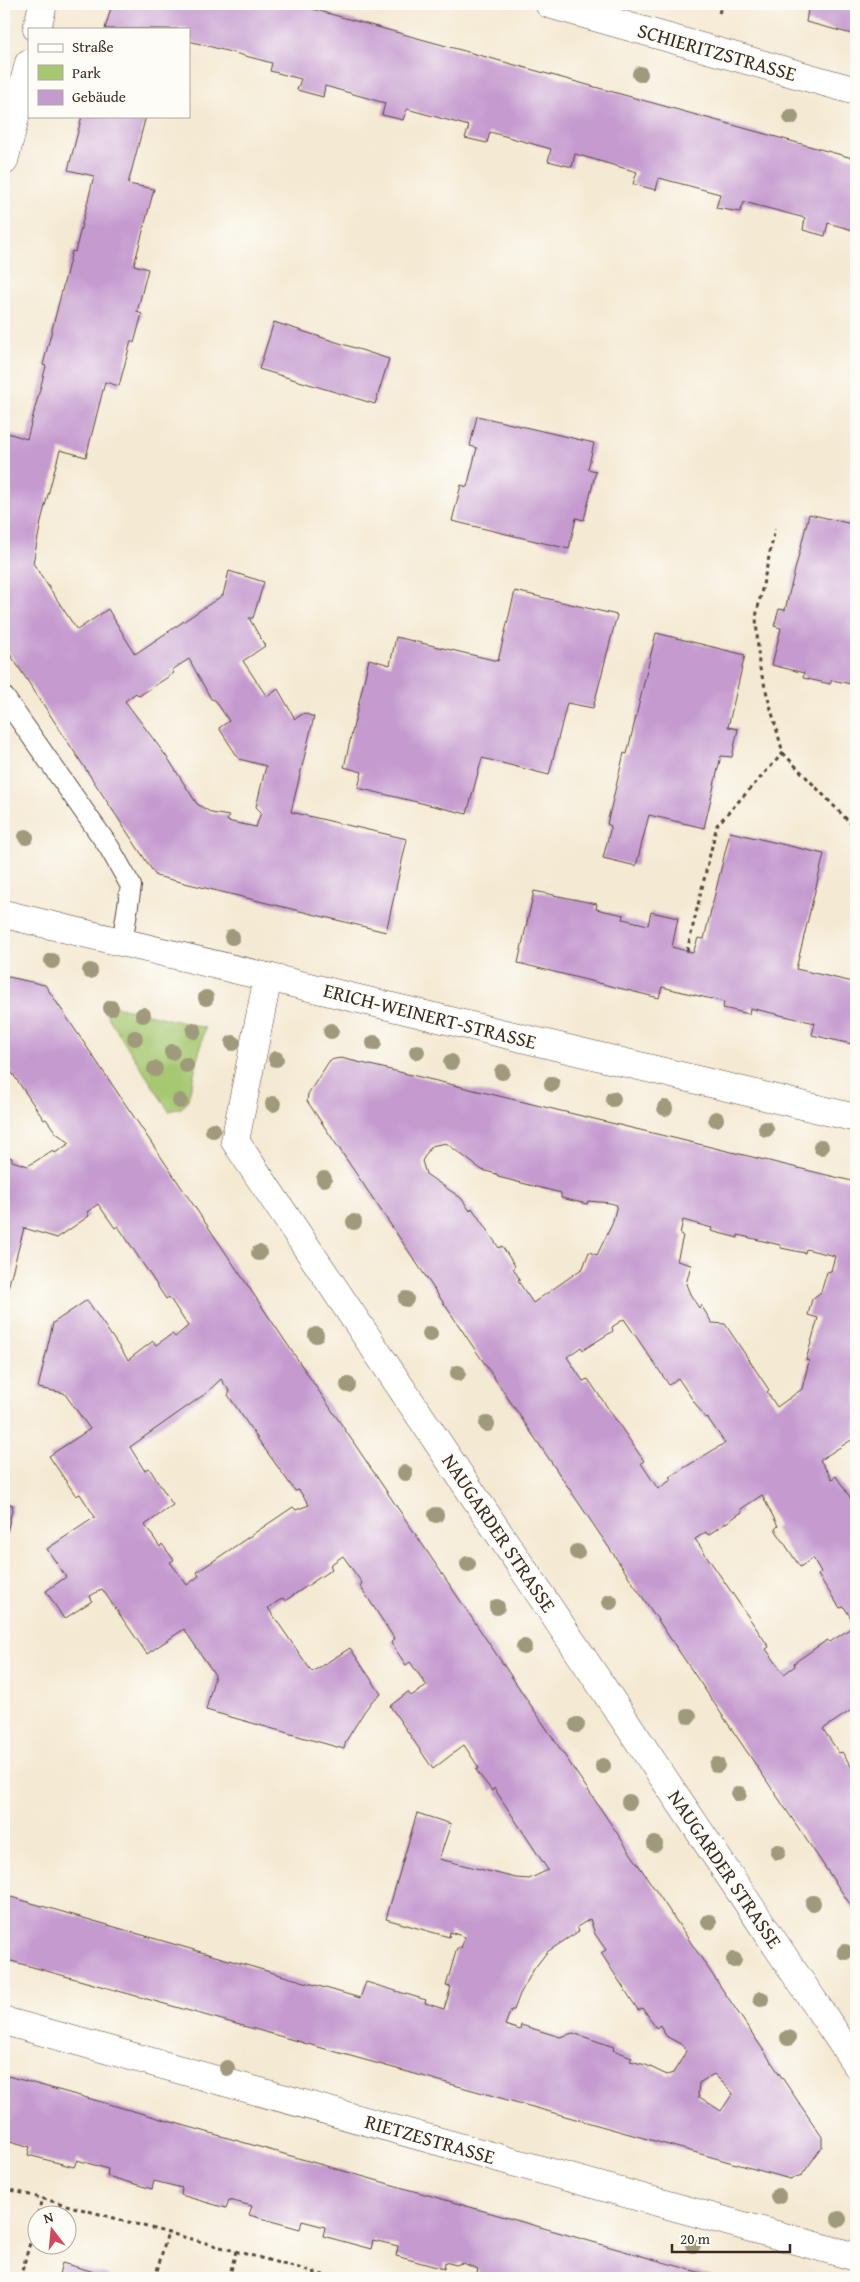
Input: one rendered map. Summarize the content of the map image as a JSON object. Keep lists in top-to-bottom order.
{
  "streets": {
    "street": [
      "SCHIERITZSTRASSE",
      "ERICH-WEINERT-STRASSE",
      "NAUGARDER STRASSE",
      "RIETZESTRASSE"
    ]
  },
  "crossings": [
    ["ERICH-WEINERT-STRASSE", "NAUGARDER STRASSE"]
  ],
  "legend": ["Straße", "Park", "Gebäude"],
  "scale_bar": "20 m",
  "north": "top"
}
